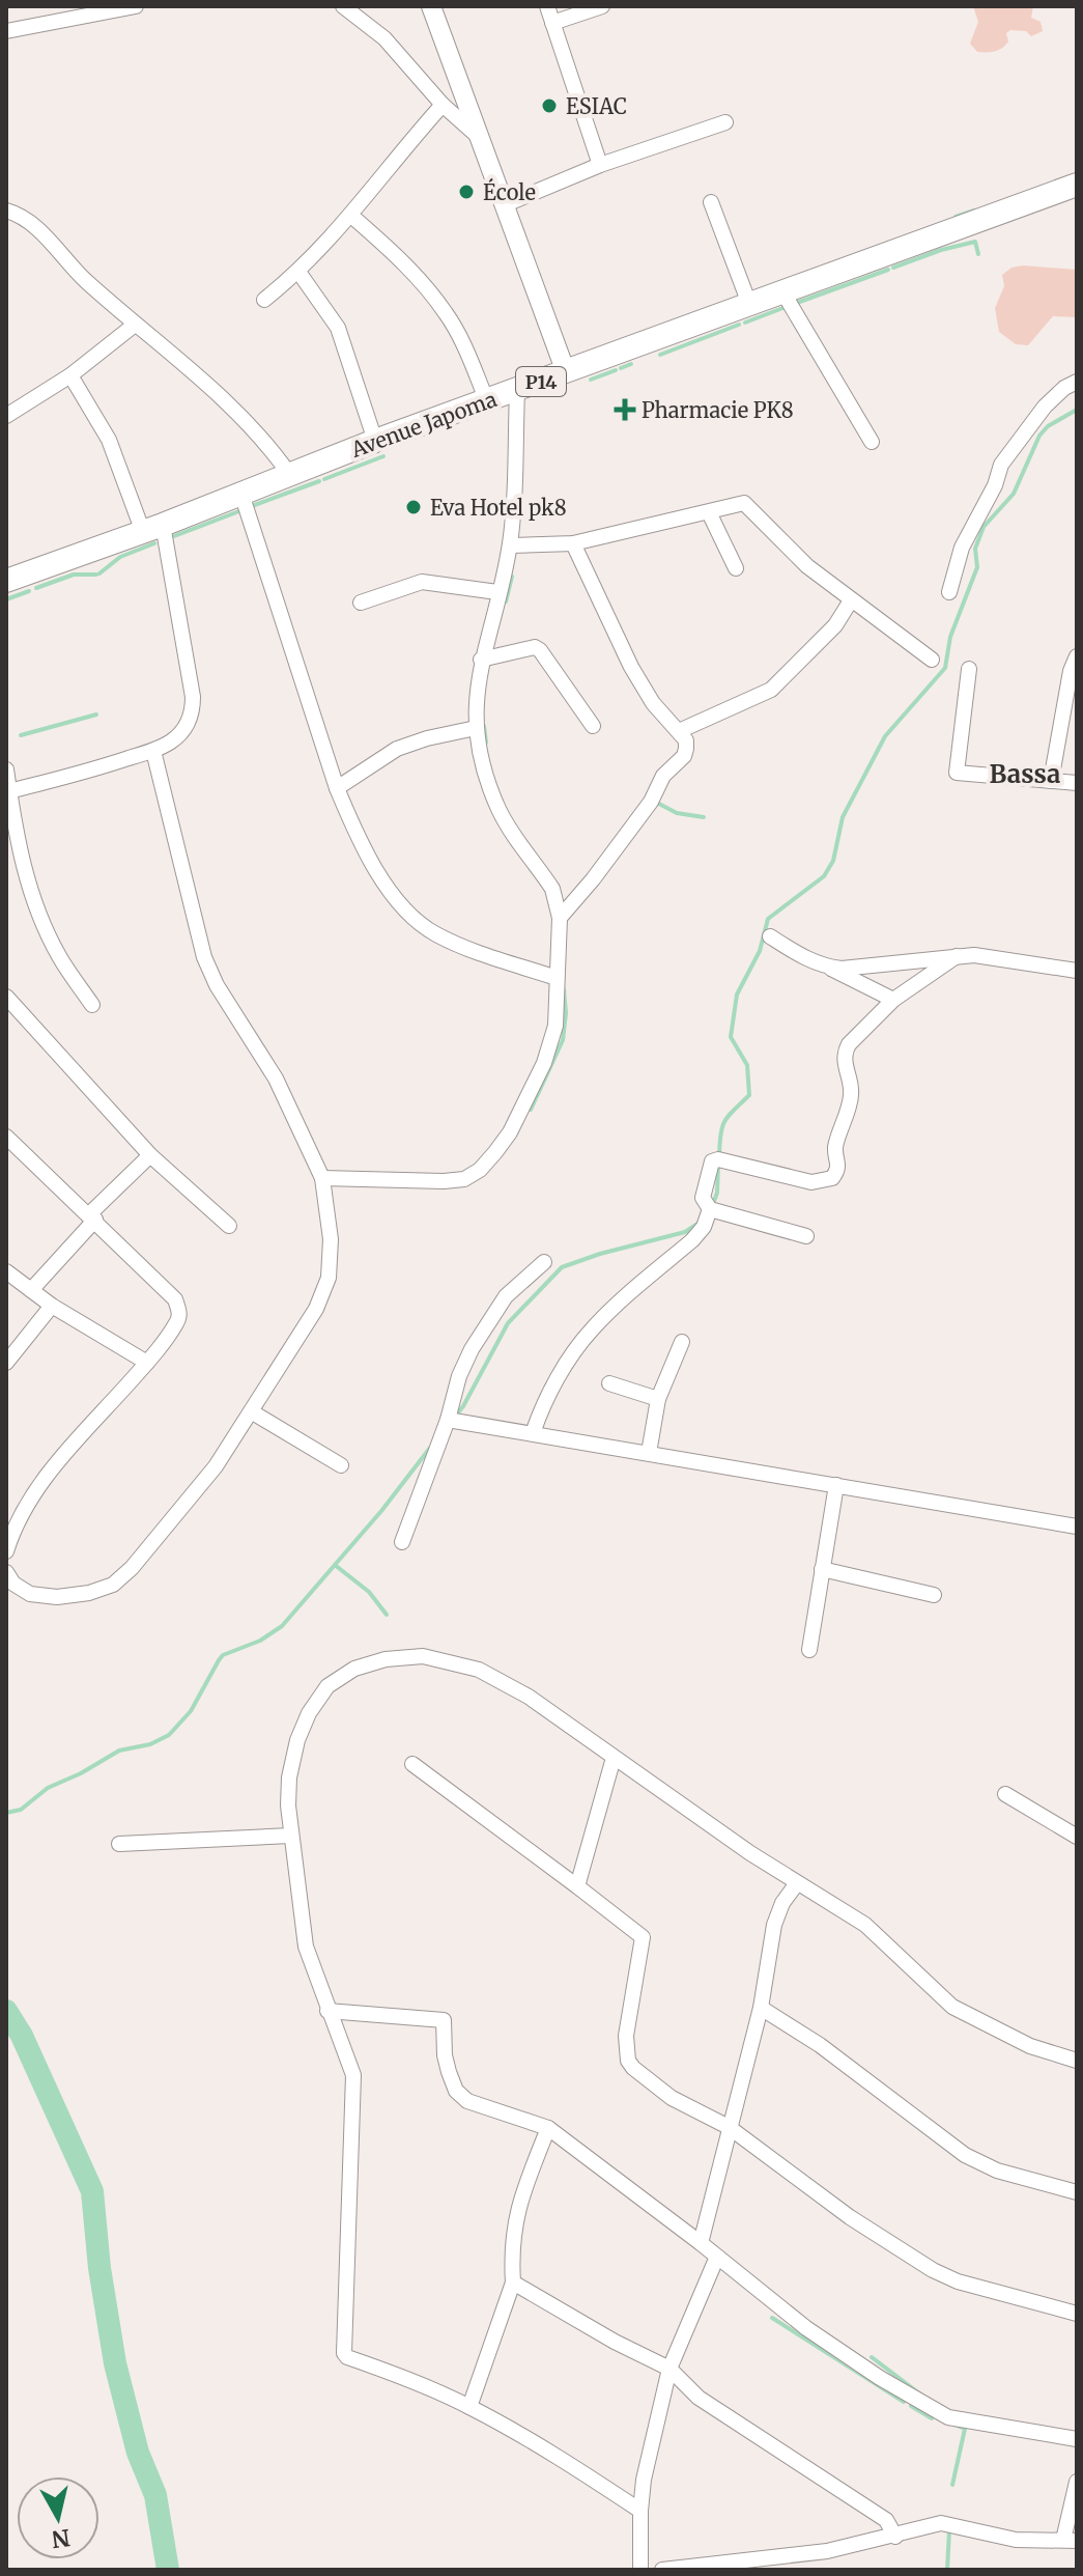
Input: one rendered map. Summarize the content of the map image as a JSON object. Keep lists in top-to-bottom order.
{
  "streets": {
    "main road": ["P14", "Avenue Japoma"]
  },
  "districts": ["Bassa"],
  "places": {
    "other": ["ESIAC", "École", "Eva Hotel pk8"],
    "health": ["Pharmacie PK8"]
  },
  "north": "bottom"
}
